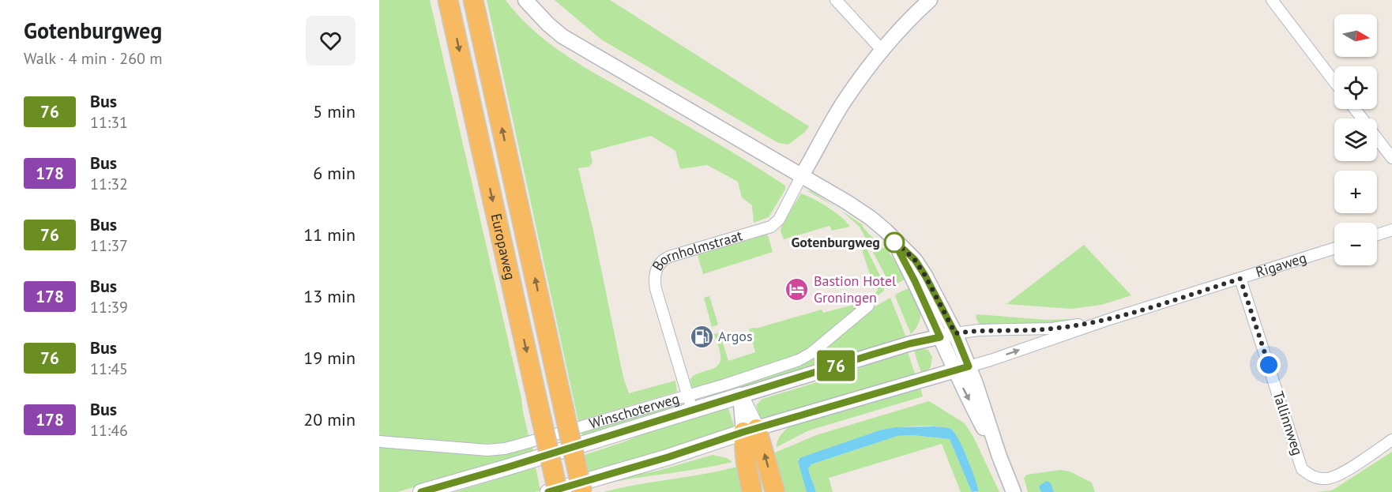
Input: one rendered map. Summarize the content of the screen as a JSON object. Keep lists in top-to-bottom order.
{
  "streets": {
    "highway": ["Europaweg"],
    "main road": ["Winschoterweg"],
    "street": ["Bornholmstraat", "Rigaweg", "Tallinnweg"]
  },
  "crossings": [
    ["Bornholmstraat", "Winschoterweg"],
    ["Rigaweg", "Winschoterweg"],
    ["Rigaweg", "Tallinnweg"]
  ],
  "places": {
    "other": ["Gotenburgweg"],
    "hotel": ["Bastion Hotel Groningen"],
    "fuel station": ["Argos"]
  },
  "lines": ["bus line 76"],
  "north": "right",
  "page": {
    "heading": ["Gotenburgweg", "Walk · 4 min · 260 m"],
    "on_map": "76",
    "map_buttons": ["+", "−"],
    "list": [
      {
        "mark": "76",
        "name": "Bus",
        "note": "11:31",
        "value": "5 min"
      },
      {
        "mark": "178",
        "name": "Bus",
        "note": "11:32",
        "value": "6 min"
      },
      {
        "mark": "76",
        "name": "Bus",
        "note": "11:37",
        "value": "11 min"
      },
      {
        "mark": "178",
        "name": "Bus",
        "note": "11:39",
        "value": "13 min"
      },
      {
        "mark": "76",
        "name": "Bus",
        "note": "11:45",
        "value": "19 min"
      },
      {
        "mark": "178",
        "name": "Bus",
        "note": "11:46",
        "value": "20 min"
      }
    ]
  }
}
